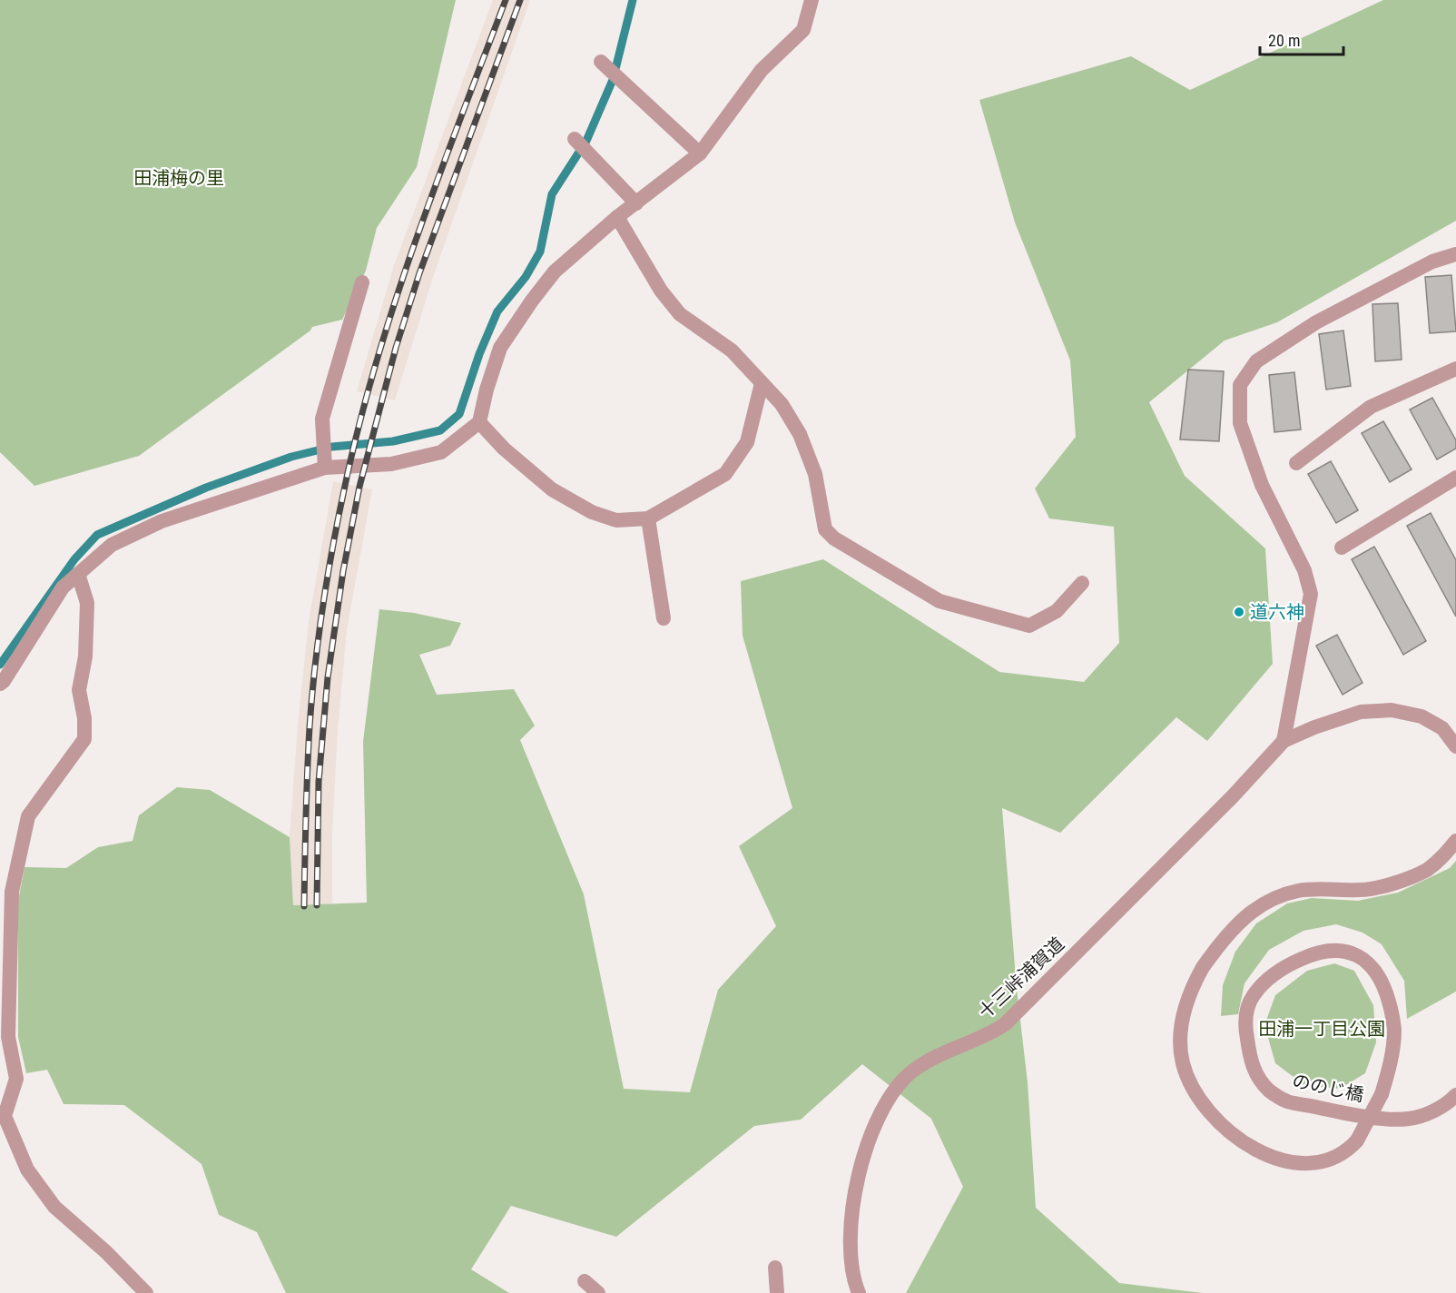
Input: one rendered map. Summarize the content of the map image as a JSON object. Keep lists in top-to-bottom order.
{
  "streets": {
    "street": ["十三峠浦賀道", "ののじ橋"]
  },
  "parks": ["田浦梅の里", "田浦一丁目公園"],
  "places": ["道六神"],
  "scale_bar": "20 m"
}
